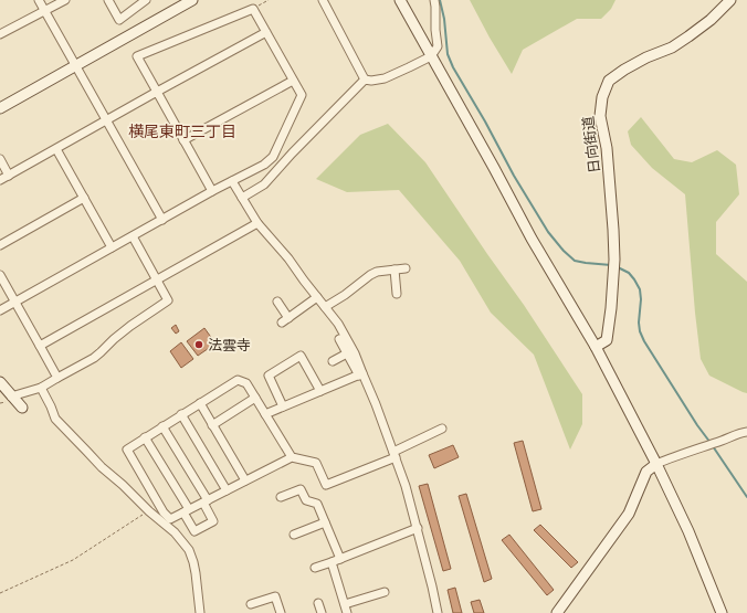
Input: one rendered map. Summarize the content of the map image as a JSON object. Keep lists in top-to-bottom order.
{
  "streets": {
    "street": ["日向街道"]
  },
  "districts": ["横尾東町三丁目"],
  "places": ["法雲寺"]
}
